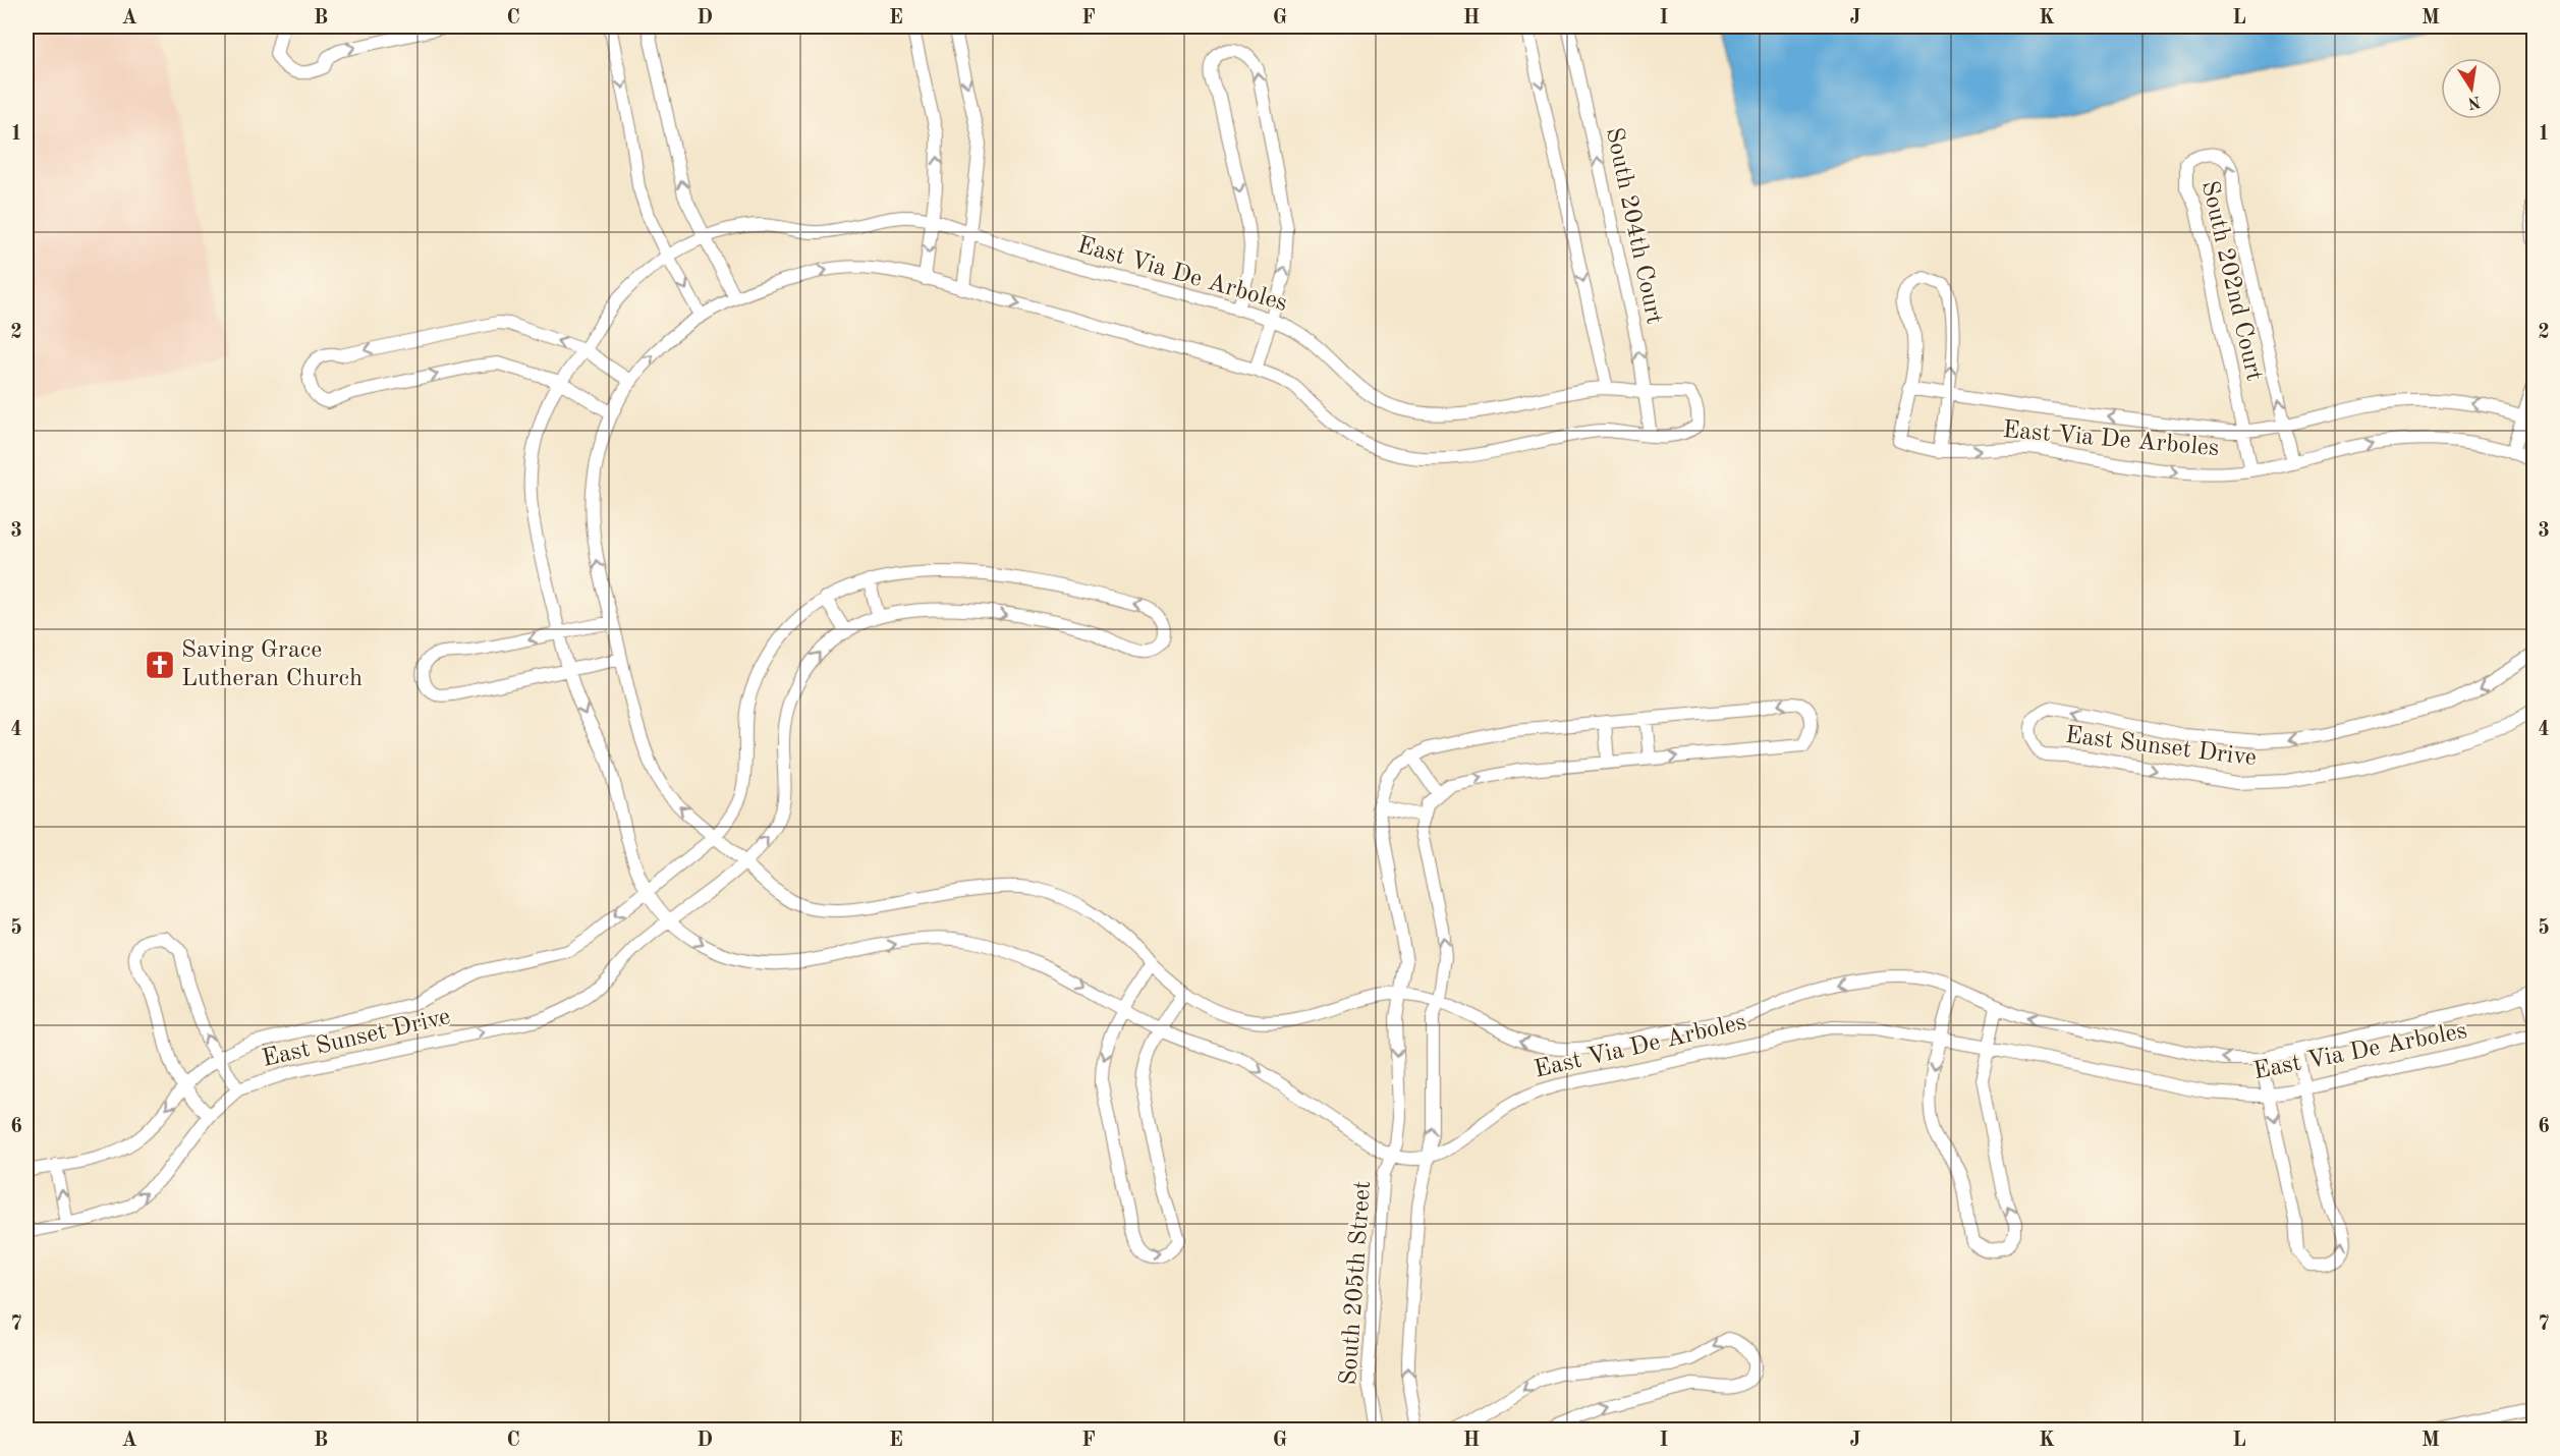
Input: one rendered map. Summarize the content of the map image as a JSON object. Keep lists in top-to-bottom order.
{
  "streets": {
    "street": [
      "South 204th Court",
      "East Via De Arboles",
      "South 202nd Court",
      "East Sunset Drive",
      "South 205th Street"
    ]
  },
  "crossings": [
    ["South 204th Court", "East Via De Arboles"],
    ["East Via De Arboles", "South 202nd Court"],
    ["East Via De Arboles", "East Sunset Drive"],
    ["East Via De Arboles", "South 205th Street"]
  ],
  "places": {
    "church": ["Saving Grace Lutheran Church"]
  },
  "north": "bottom",
  "grid": {
    "columns": [
      "A",
      "B",
      "C",
      "D",
      "E",
      "F",
      "G",
      "H",
      "I",
      "J",
      "K",
      "L",
      "M"
    ],
    "rows": [
      "1",
      "2",
      "3",
      "4",
      "5",
      "6",
      "7"
    ]
  }
}
